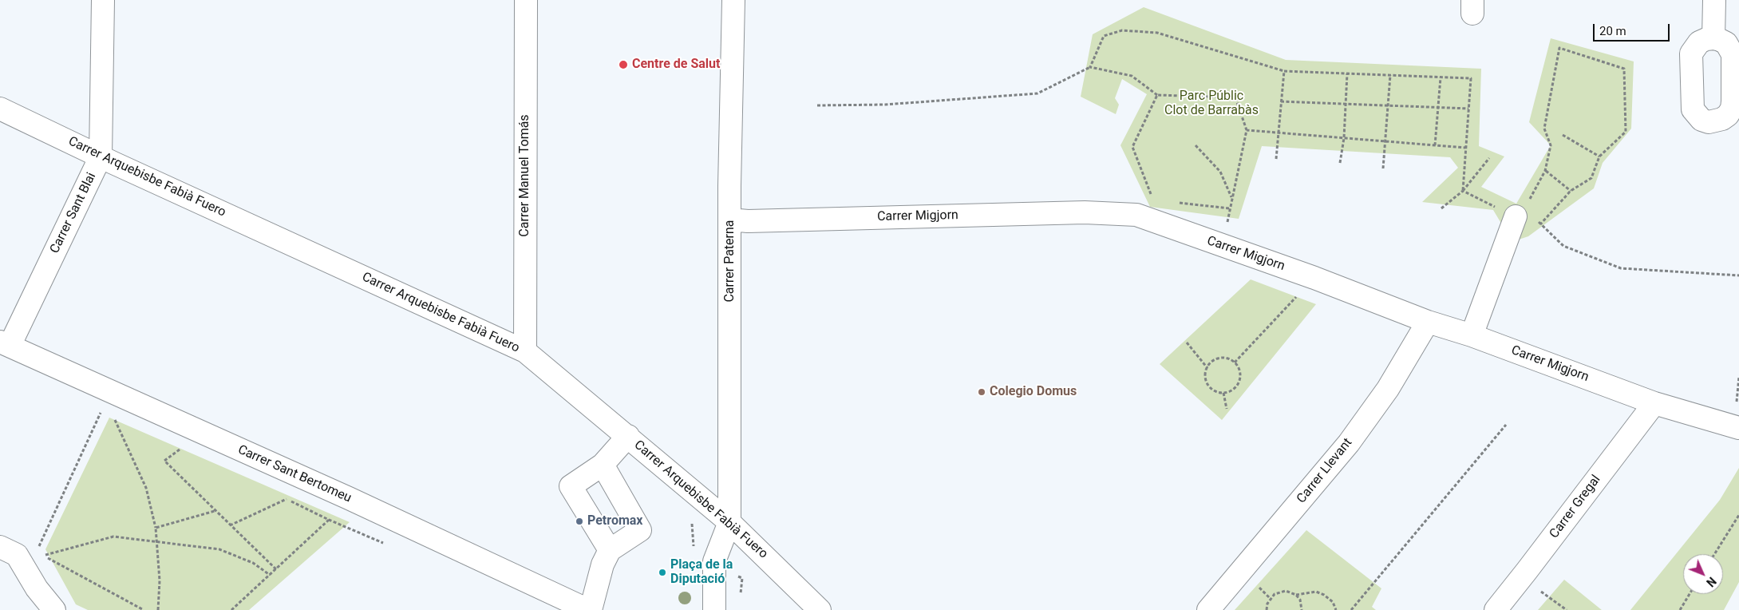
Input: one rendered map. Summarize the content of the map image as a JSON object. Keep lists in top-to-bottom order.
{
  "streets": {
    "street": [
      "Carrer Manuel Tomás",
      "Carrer Arquebisbe Fabià Fuero",
      "Carrer Sant Blai",
      "Carrer Migjorn",
      "Carrer Paterna",
      "Carrer Llevant",
      "Carrer Sant Bertomeu",
      "Carrer Gregal"
    ]
  },
  "crossings": [
    ["Carrer Manuel Tomás", "Carrer Arquebisbe Fabià Fuero"],
    ["Carrer Arquebisbe Fabià Fuero", "Carrer Sant Blai"],
    ["Carrer Arquebisbe Fabià Fuero", "Carrer Paterna"],
    ["Carrer Sant Blai", "Carrer Sant Bertomeu"],
    ["Carrer Migjorn", "Carrer Paterna"],
    ["Carrer Migjorn", "Carrer Llevant"],
    ["Carrer Migjorn", "Carrer Gregal"]
  ],
  "parks": ["Parc Públic Clot de Barrabàs"],
  "places": [
    "Centre de Salut",
    "Colegio Domus",
    "Petromax",
    "Plaça de la Diputació"
  ],
  "scale_bar": "20 m",
  "north": "bottom right"
}
